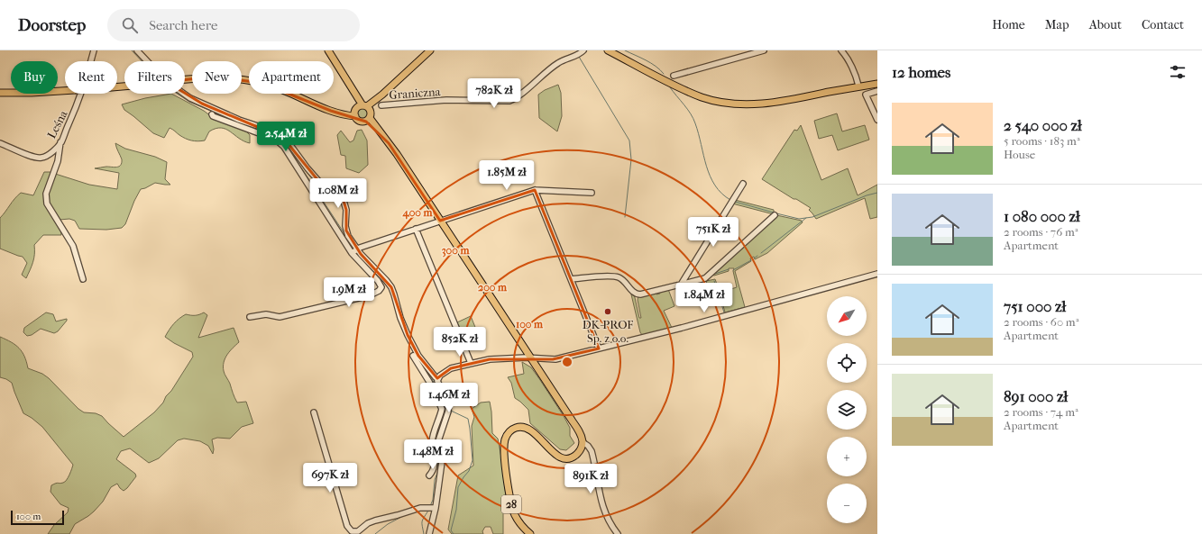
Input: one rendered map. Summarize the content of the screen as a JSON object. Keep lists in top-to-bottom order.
{
  "streets": {
    "main road": ["28"],
    "street": ["Graniczna", "Leśna"]
  },
  "places": ["DK-PROF Sp. z o.o."],
  "scale_bar": "100 m",
  "north": "bottom left",
  "page": {
    "header": "Doorstep",
    "search": "Search here",
    "nav": [
      "Home",
      "Map",
      "About",
      "Contact"
    ],
    "heading": "12 homes",
    "chip": [
      "Buy",
      "Rent",
      "Filters",
      "New",
      "Apartment"
    ],
    "price": [
      "782K zł",
      "2.54M zł",
      "1.85M zł",
      "1.08M zł",
      "751K zł",
      "1.9M zł",
      "1.84M zł",
      "852K zł",
      "1.46M zł",
      "1.48M zł",
      "697K zł",
      "891K zł"
    ],
    "list": [
      {
        "name": "2 540 000 zł",
        "note": "5 rooms · 183 m² · House"
      },
      {
        "name": "1 080 000 zł",
        "note": "2 rooms · 76 m² · Apartment"
      },
      {
        "name": "751 000 zł",
        "note": "2 rooms · 60 m² · Apartment"
      },
      {
        "name": "891 000 zł",
        "note": "2 rooms · 74 m² · Apartment"
      }
    ],
    "map_buttons": ["+", "−"],
    "scale": "100 m"
  },
  "rings": [
    "400 m",
    "300 m",
    "200 m",
    "100 m"
  ]
}
